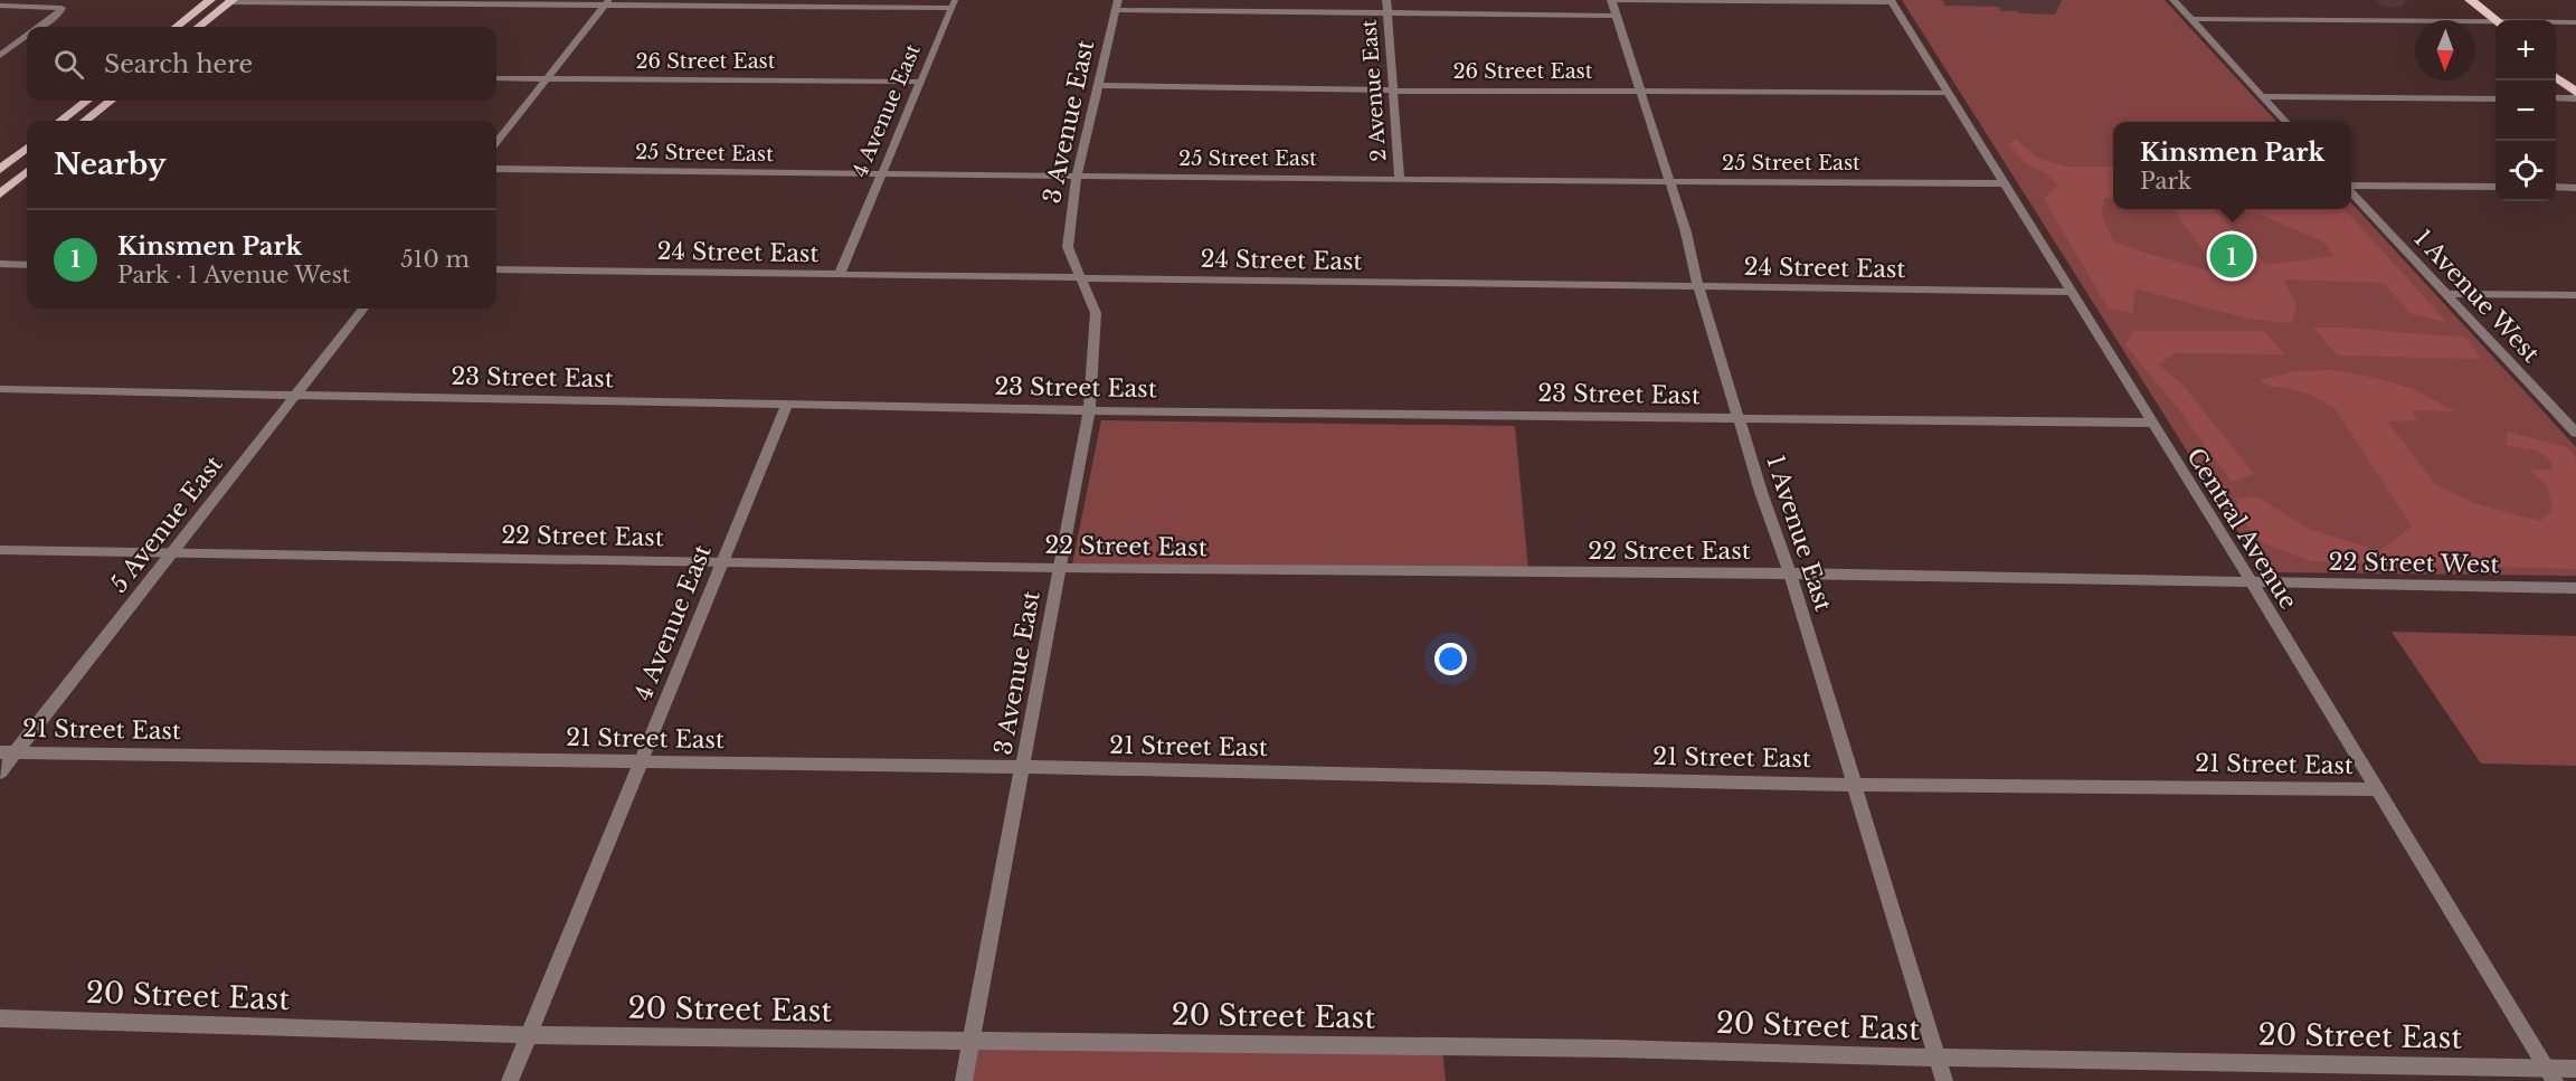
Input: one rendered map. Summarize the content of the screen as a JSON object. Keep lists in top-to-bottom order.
{
  "streets": {
    "street": [
      "26 Street East",
      "2 Avenue East",
      "4 Avenue East",
      "3 Avenue East",
      "25 Street East",
      "24 Street East",
      "1 Avenue West",
      "23 Street East",
      "5 Avenue East",
      "Central Avenue",
      "1 Avenue East",
      "22 Street East",
      "22 Street West",
      "21 Street East",
      "20 Street East"
    ]
  },
  "crossings": [
    ["26 Street East", "2 Avenue East"],
    ["26 Street East", "4 Avenue East"],
    ["26 Street East", "3 Avenue East"],
    ["26 Street East", "Central Avenue"],
    ["26 Street East", "1 Avenue East"],
    ["2 Avenue East", "25 Street East"],
    ["4 Avenue East", "25 Street East"],
    ["4 Avenue East", "24 Street East"],
    ["4 Avenue East", "23 Street East"],
    ["4 Avenue East", "22 Street East"],
    ["4 Avenue East", "21 Street East"],
    ["4 Avenue East", "20 Street East"],
    ["3 Avenue East", "25 Street East"],
    ["3 Avenue East", "24 Street East"],
    ["3 Avenue East", "23 Street East"],
    ["3 Avenue East", "22 Street East"],
    ["3 Avenue East", "21 Street East"],
    ["3 Avenue East", "20 Street East"],
    ["25 Street East", "Central Avenue"],
    ["25 Street East", "1 Avenue East"],
    ["24 Street East", "Central Avenue"],
    ["24 Street East", "1 Avenue East"],
    ["23 Street East", "5 Avenue East"],
    ["23 Street East", "Central Avenue"],
    ["23 Street East", "1 Avenue East"],
    ["5 Avenue East", "22 Street East"],
    ["5 Avenue East", "21 Street East"],
    ["Central Avenue", "22 Street East"],
    ["Central Avenue", "22 Street West"],
    ["Central Avenue", "21 Street East"],
    ["Central Avenue", "20 Street East"],
    ["1 Avenue East", "22 Street East"],
    ["1 Avenue East", "21 Street East"],
    ["1 Avenue East", "20 Street East"],
    ["22 Street East", "22 Street West"]
  ],
  "north": "bottom",
  "page": {
    "map_buttons": ["+", "−"],
    "search": "Search here",
    "heading": "Nearby",
    "popup": ["Kinsmen Park", "Park"],
    "list": [
      {
        "mark": "1",
        "name": "Kinsmen Park",
        "note": "Park · 1 Avenue West",
        "value": "510 m"
      }
    ],
    "pins": "1"
  }
}
